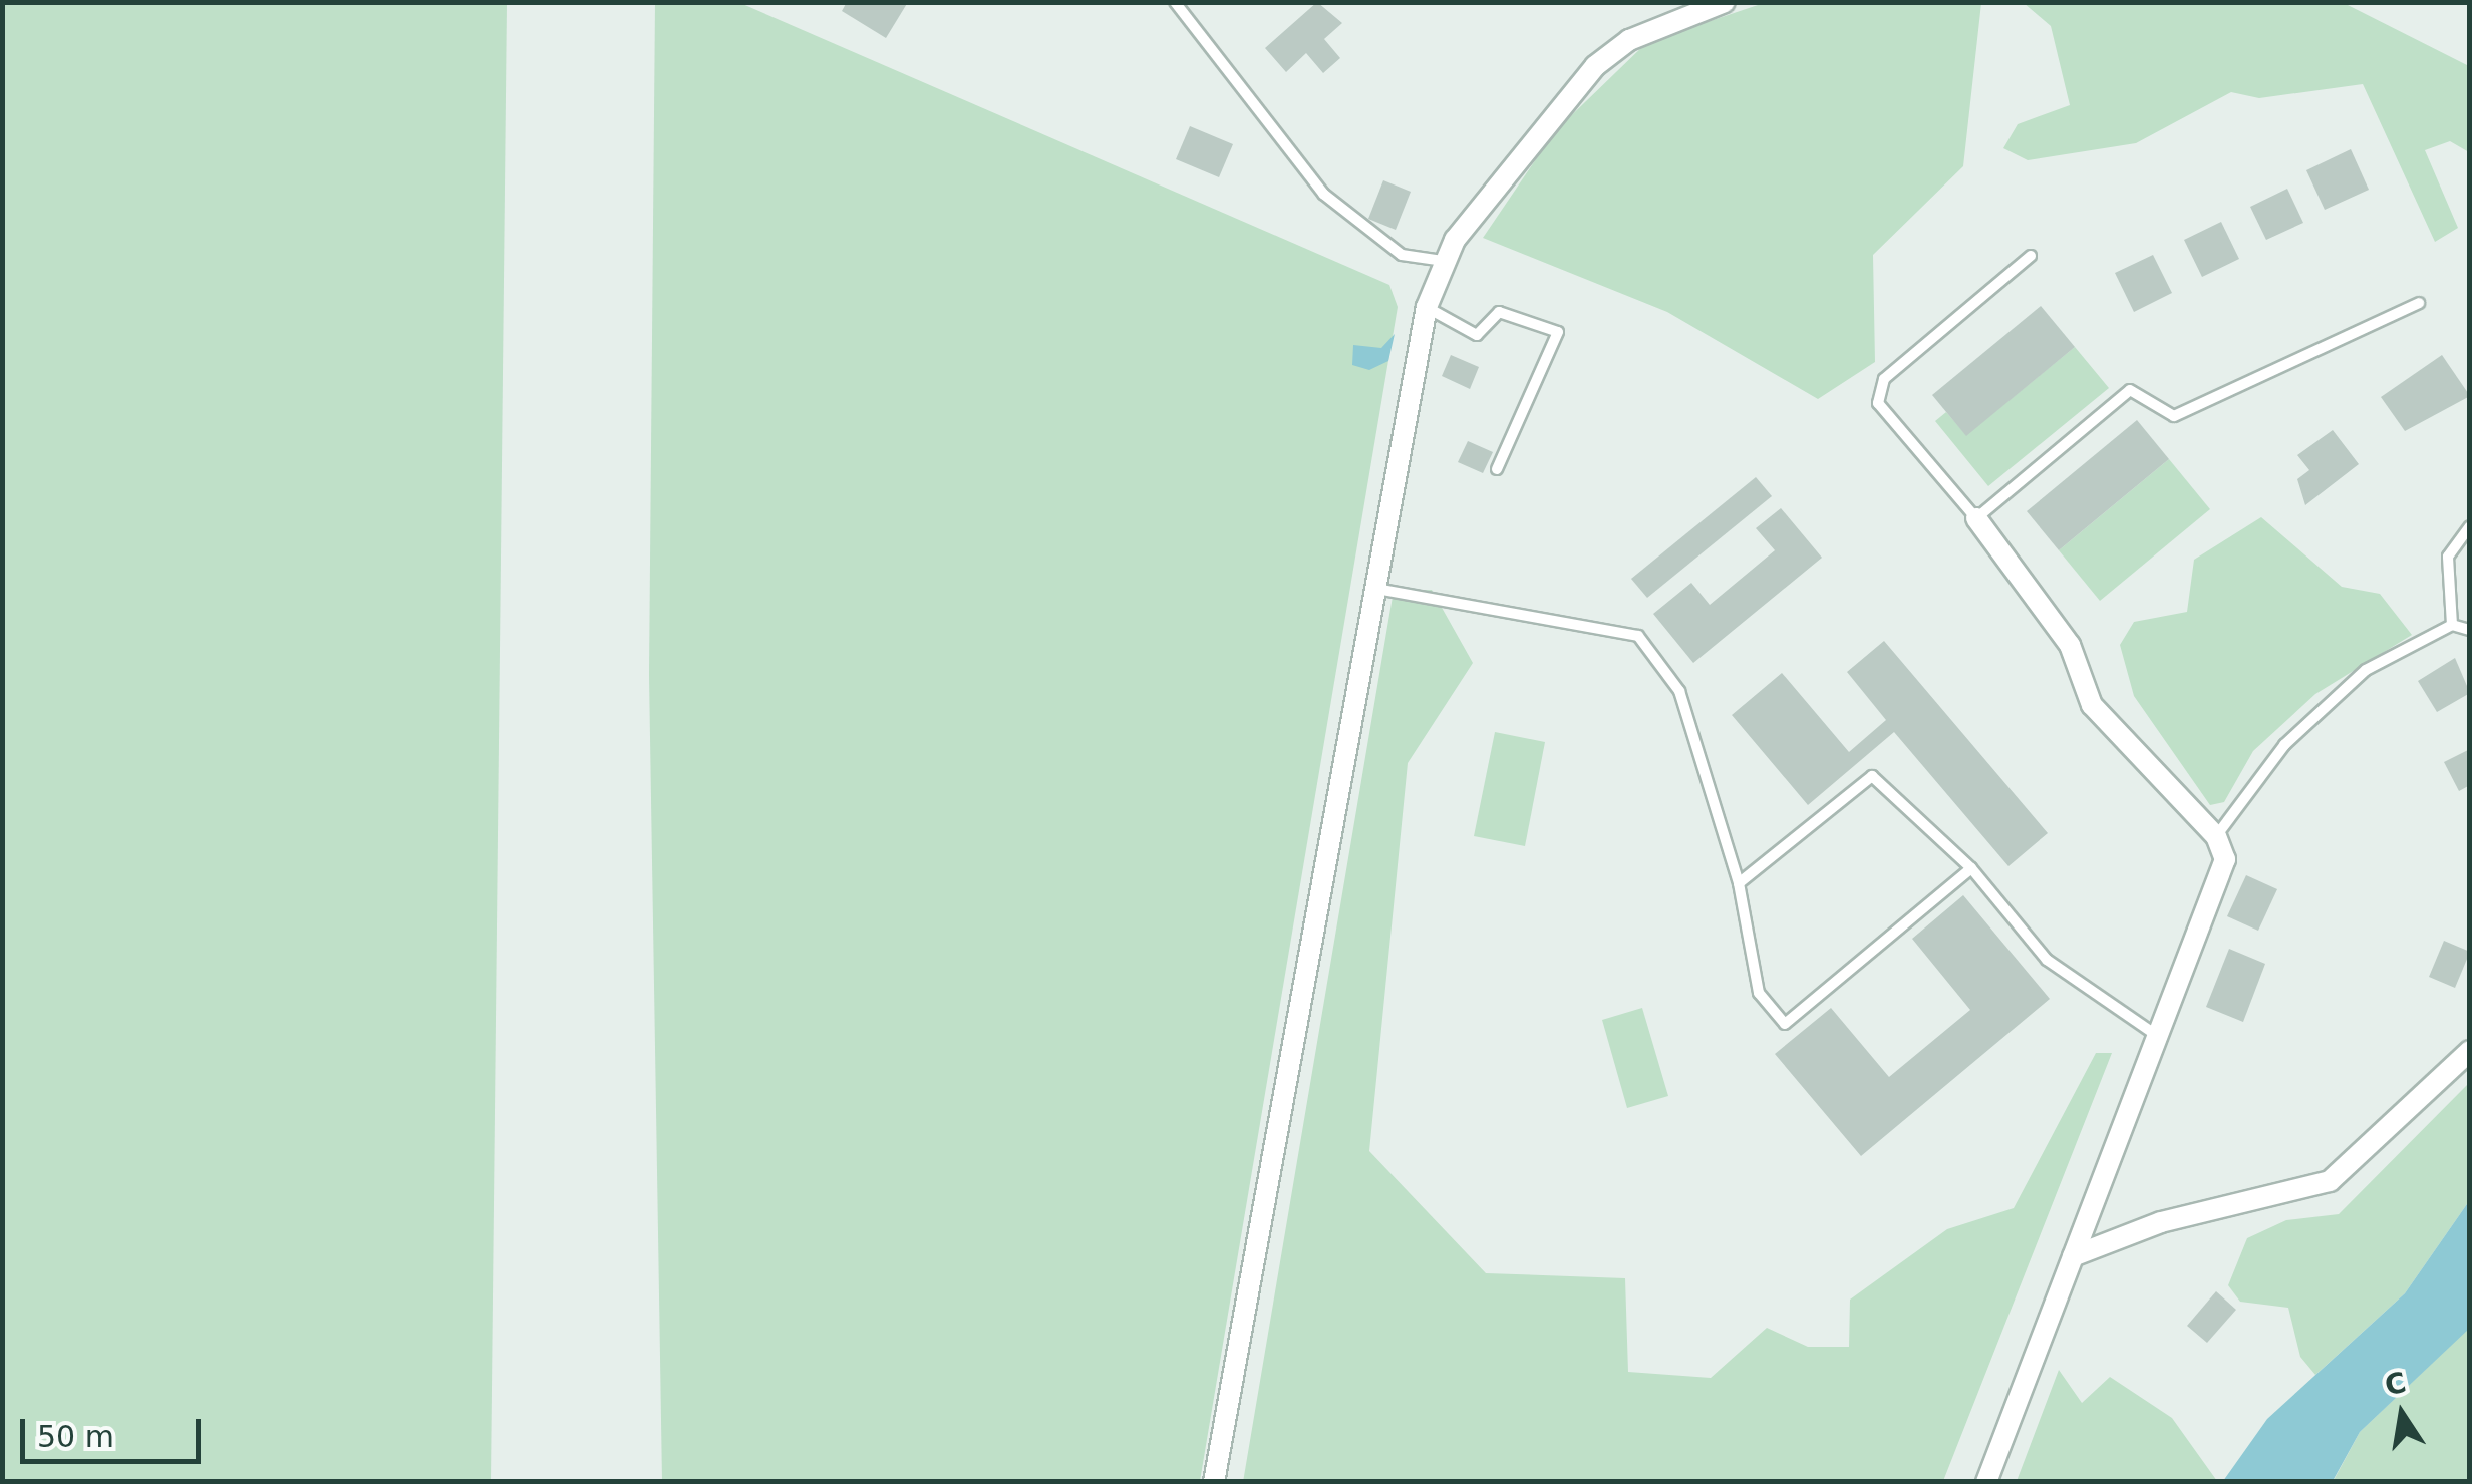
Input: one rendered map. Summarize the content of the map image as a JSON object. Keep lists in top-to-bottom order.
{
  "scale_bar": "50 m",
  "north": "top"
}
